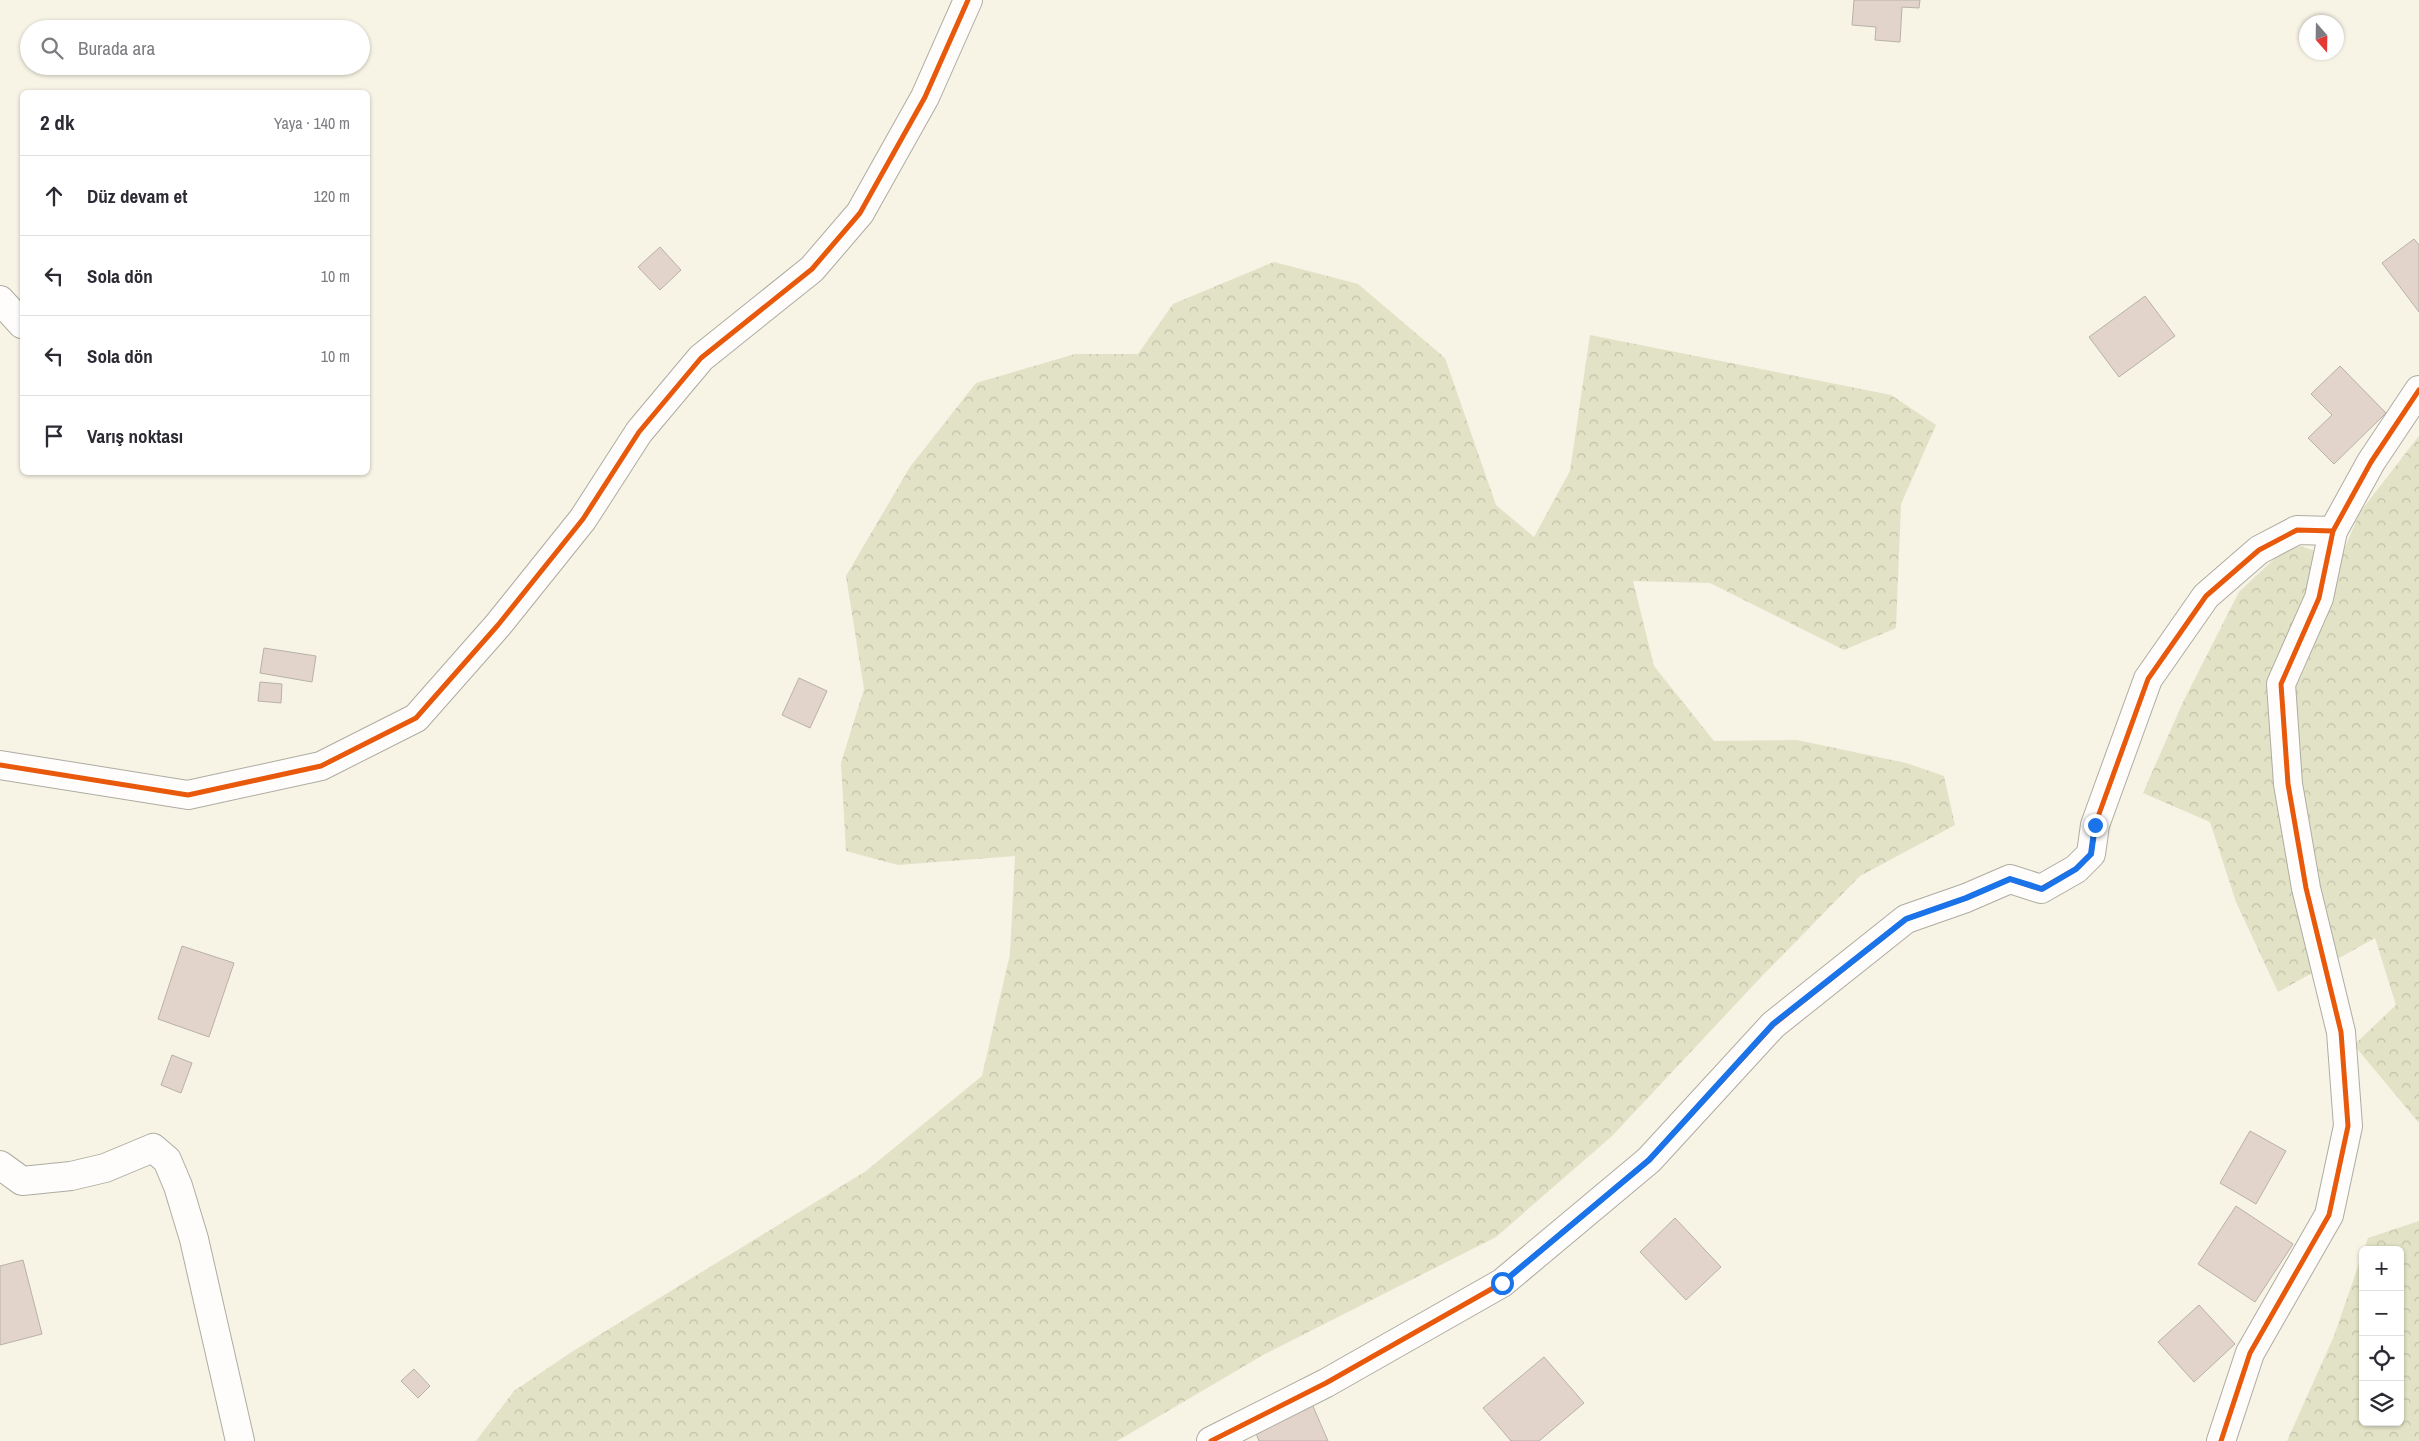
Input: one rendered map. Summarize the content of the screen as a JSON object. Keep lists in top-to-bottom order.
{
  "north": "bottom",
  "page": {
    "search": "Burada ara",
    "heading": ["2 dk", "Yaya · 140 m"],
    "list": [
      ["Düz devam et", "120 m"],
      ["Sola dön", "10 m"],
      ["Sola dön", "10 m"],
      "Varış noktası"
    ],
    "map_buttons": ["+", "−"]
  }
}
